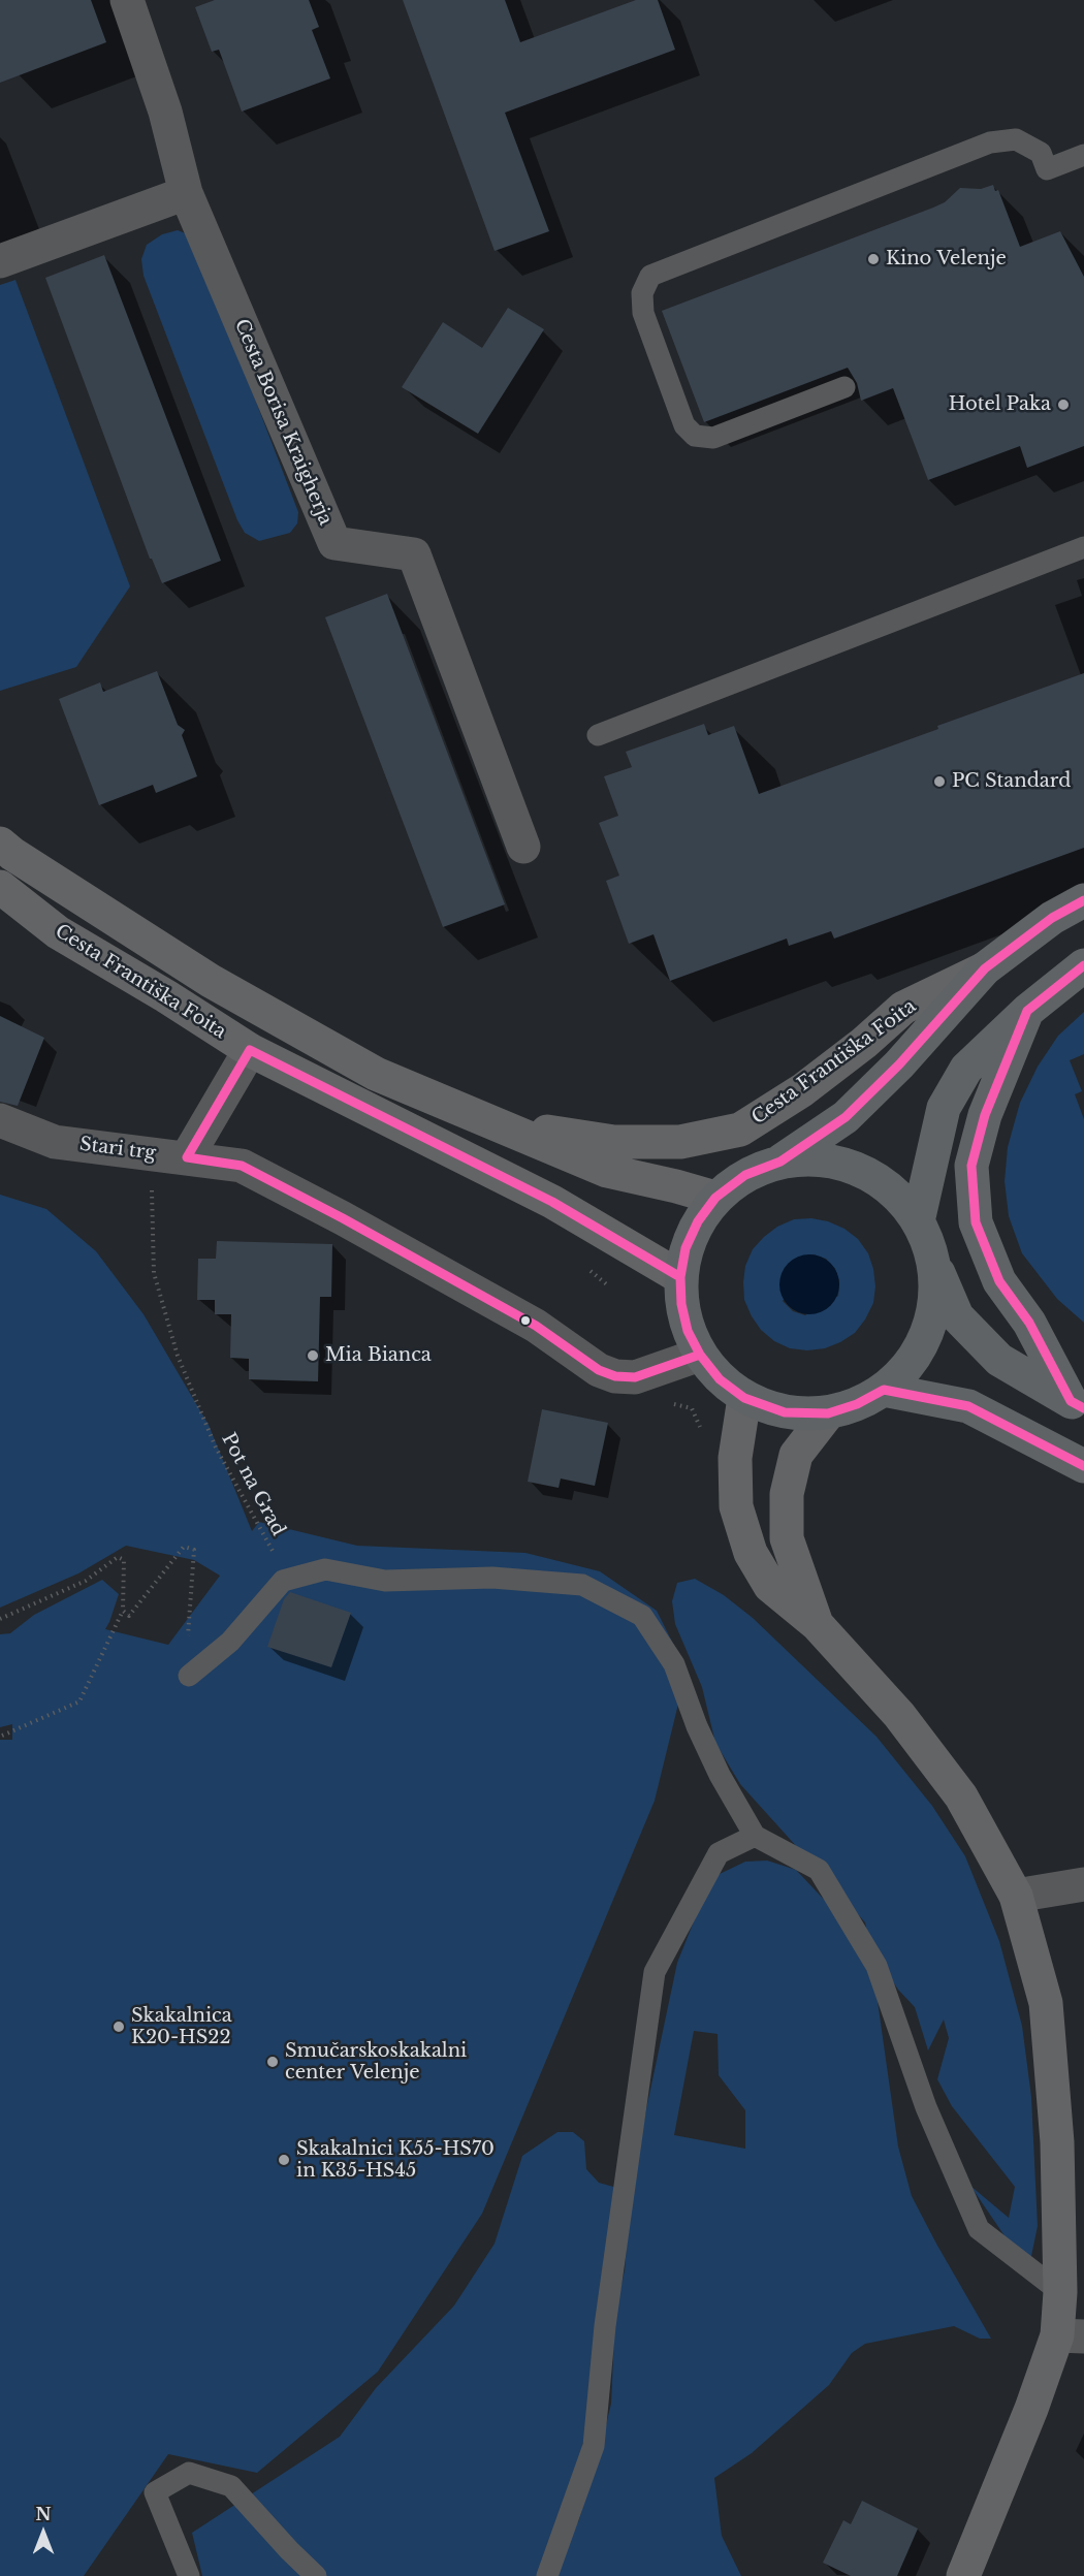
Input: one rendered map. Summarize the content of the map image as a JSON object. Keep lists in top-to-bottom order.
{
  "streets": {
    "main road": ["Cesta Františka Foita"],
    "street": ["Cesta Borisa Kraigherja", "Stari trg"],
    "path": ["Pot na Grad"]
  },
  "crossings": [
    ["Stari trg", "Pot na Grad"]
  ],
  "places": [
    "Kino Velenje",
    "Hotel Paka",
    "PC Standard",
    "Mia Bianca",
    "Skakalnica K20-HS22",
    "Smučarskoskakalni center Velenje",
    "Skakalnici K55-HS70 in K35-HS45"
  ],
  "north": "top"
}
